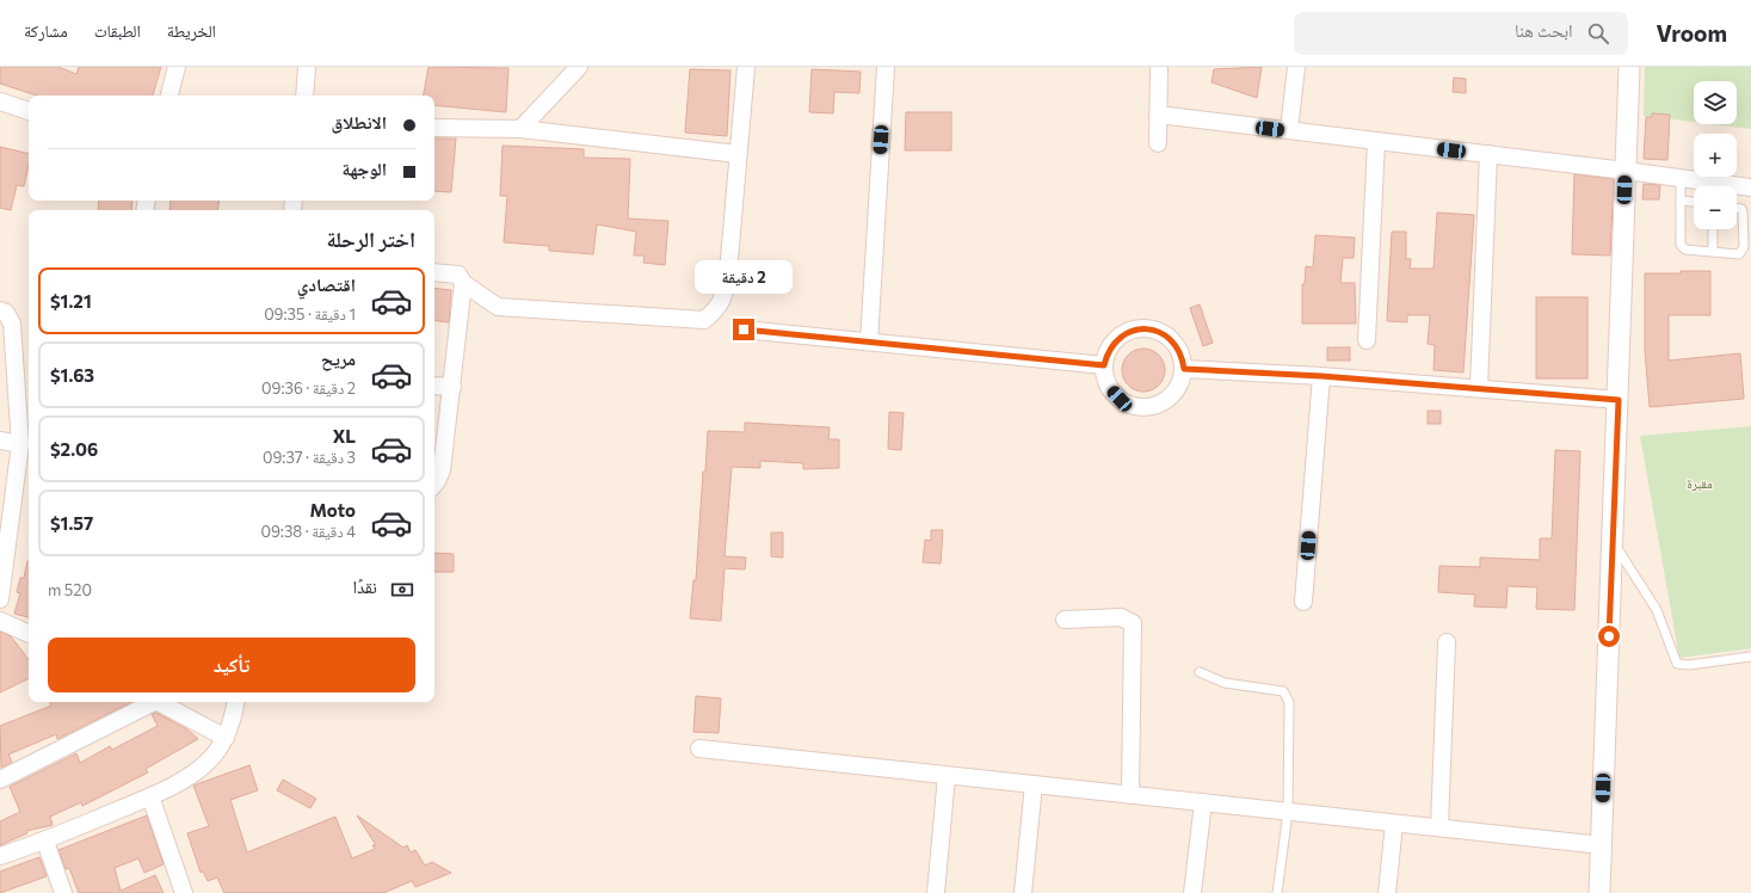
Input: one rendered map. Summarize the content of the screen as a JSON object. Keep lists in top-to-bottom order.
{
  "parks": ["مقبرة"],
  "page": {
    "header": "Vroom",
    "search": "ابحث هنا",
    "nav": ["الخريطة", "الطبقات", "مشاركة"],
    "map_buttons": ["+", "−"],
    "banner": ["الانطلاق", "الوجهة"],
    "heading": "اختر الرحلة",
    "bubble": "2 دقيقة",
    "list": [
      {
        "name": "اقتصادي",
        "note": "1 دقيقة · 09:35",
        "value": "$1.21"
      },
      {
        "name": "مريح",
        "note": "2 دقيقة · 09:36",
        "value": "$1.63"
      },
      {
        "name": "XL",
        "note": "3 دقيقة · 09:37",
        "value": "$2.06"
      },
      {
        "name": "Moto",
        "note": "4 دقيقة · 09:38",
        "value": "$1.57"
      }
    ],
    "pay": ["نقدًا", "520 m"],
    "buttons": "تأكيد"
  }
}
